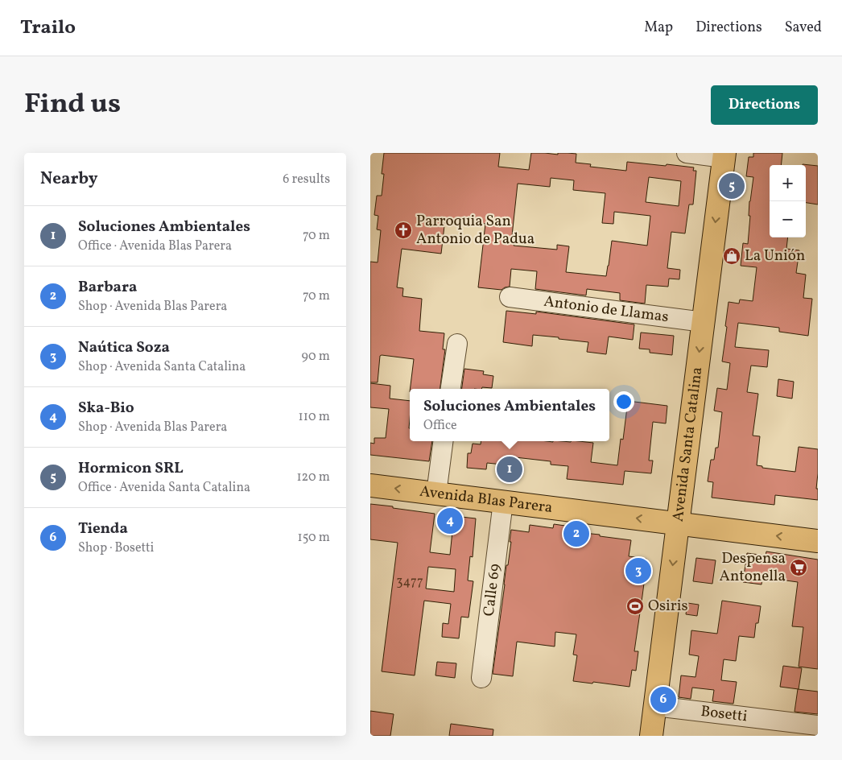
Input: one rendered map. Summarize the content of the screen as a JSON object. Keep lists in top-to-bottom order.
{
  "streets": {
    "main road": ["Avenida Santa Catalina", "Avenida Blas Parera"],
    "street": ["Antonio de Llamas", "Calle 69", "Bosetti"]
  },
  "crossings": [
    ["Antonio de Llamas", "Avenida Santa Catalina"],
    ["Avenida Santa Catalina", "Avenida Blas Parera"],
    ["Avenida Santa Catalina", "Bosetti"],
    ["Avenida Blas Parera", "Calle 69"]
  ],
  "one_way": ["Avenida Santa Catalina", "Avenida Blas Parera"],
  "places": {
    "church": ["Parroquia San Antonio de Padua"],
    "shop": ["La Unión"],
    "supermarket": ["Despensa Antonella"],
    "sports": ["Osiris"]
  },
  "house_numbers": ["3477"],
  "page": {
    "header": "Trailo",
    "nav": ["Map", "Directions", "Saved"],
    "title": "Find us",
    "buttons": "Directions",
    "heading": ["Nearby", "6 results"],
    "map_buttons": ["+", "−"],
    "pins": [
      "5",
      "1",
      "4",
      "2",
      "3",
      "6"
    ],
    "list": [
      {
        "mark": "1",
        "name": "Soluciones Ambientales",
        "note": "Office · Avenida Blas Parera",
        "value": "70 m"
      },
      {
        "mark": "2",
        "name": "Barbara",
        "note": "Shop · Avenida Blas Parera",
        "value": "70 m"
      },
      {
        "mark": "3",
        "name": "Naútica Soza",
        "note": "Shop · Avenida Santa Catalina",
        "value": "90 m"
      },
      {
        "mark": "4",
        "name": "Ska-Bio",
        "note": "Shop · Avenida Blas Parera",
        "value": "110 m"
      },
      {
        "mark": "5",
        "name": "Hormicon SRL",
        "note": "Office · Avenida Santa Catalina",
        "value": "120 m"
      },
      {
        "mark": "6",
        "name": "Tienda",
        "note": "Shop · Bosetti",
        "value": "150 m"
      }
    ],
    "popup": ["Soluciones Ambientales", "Office"]
  }
}
